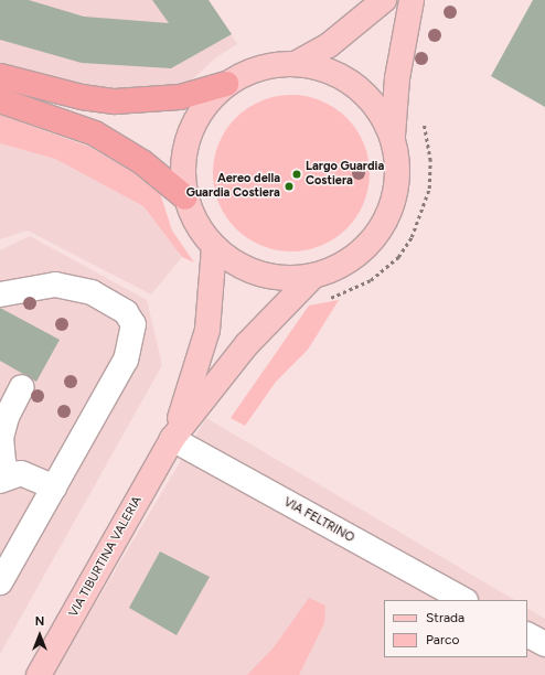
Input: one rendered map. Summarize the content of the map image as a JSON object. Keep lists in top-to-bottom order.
{
  "streets": {
    "main road": ["VIA TIBURTINA VALERIA"],
    "street": ["VIA FELTRINO"]
  },
  "crossings": [
    ["VIA FELTRINO", "VIA TIBURTINA VALERIA"]
  ],
  "places": ["Largo Guardia Costiera", "Aereo della Guardia Costiera"],
  "legend": ["Strada", "Parco"],
  "north": "top"
}
